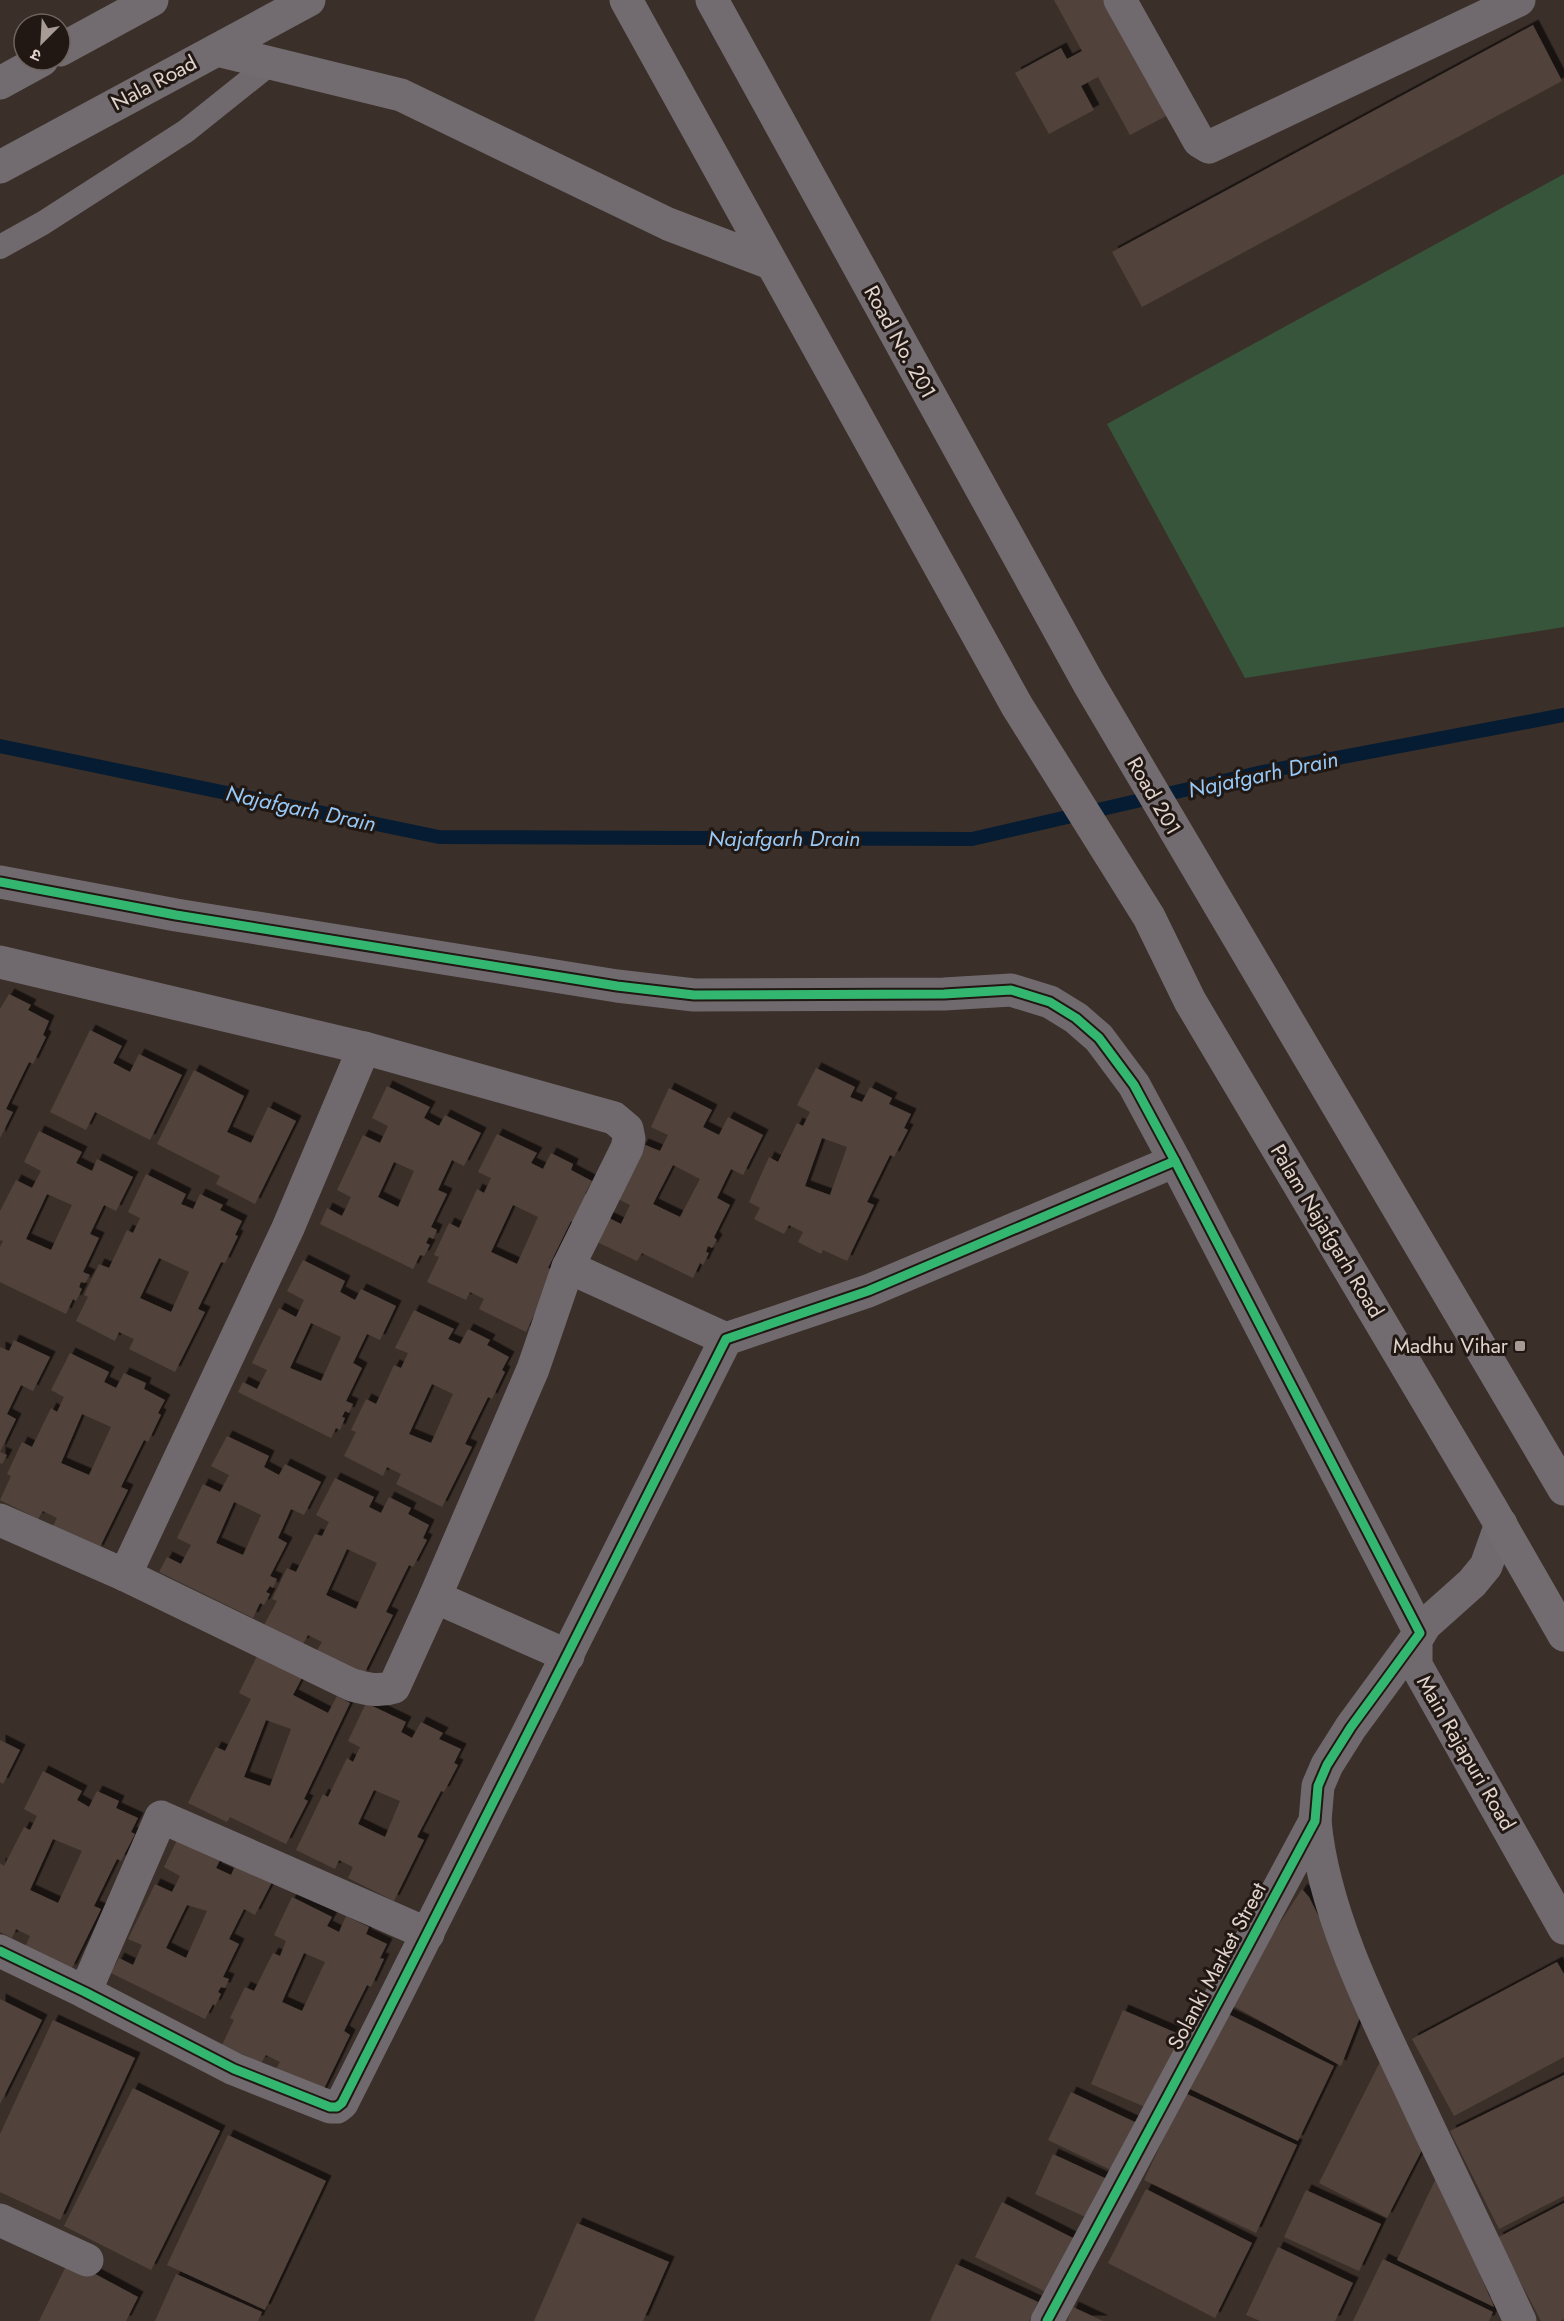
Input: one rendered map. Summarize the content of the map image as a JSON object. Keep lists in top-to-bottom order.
{
  "streets": {
    "main road": [
      "Nala Road",
      "Road No. 201",
      "Road 201",
      "Palam Najafgarh Road"
    ],
    "street": ["Main Rajapuri Road", "Solanki Market Street"]
  },
  "crossings": [
    ["Road No. 201", "Road 201"],
    ["Main Rajapuri Road", "Solanki Market Street"]
  ],
  "water": ["Najafgarh Drain"],
  "places": {
    "transit": ["Madhu Vihar"]
  },
  "north": "bottom left"
}
